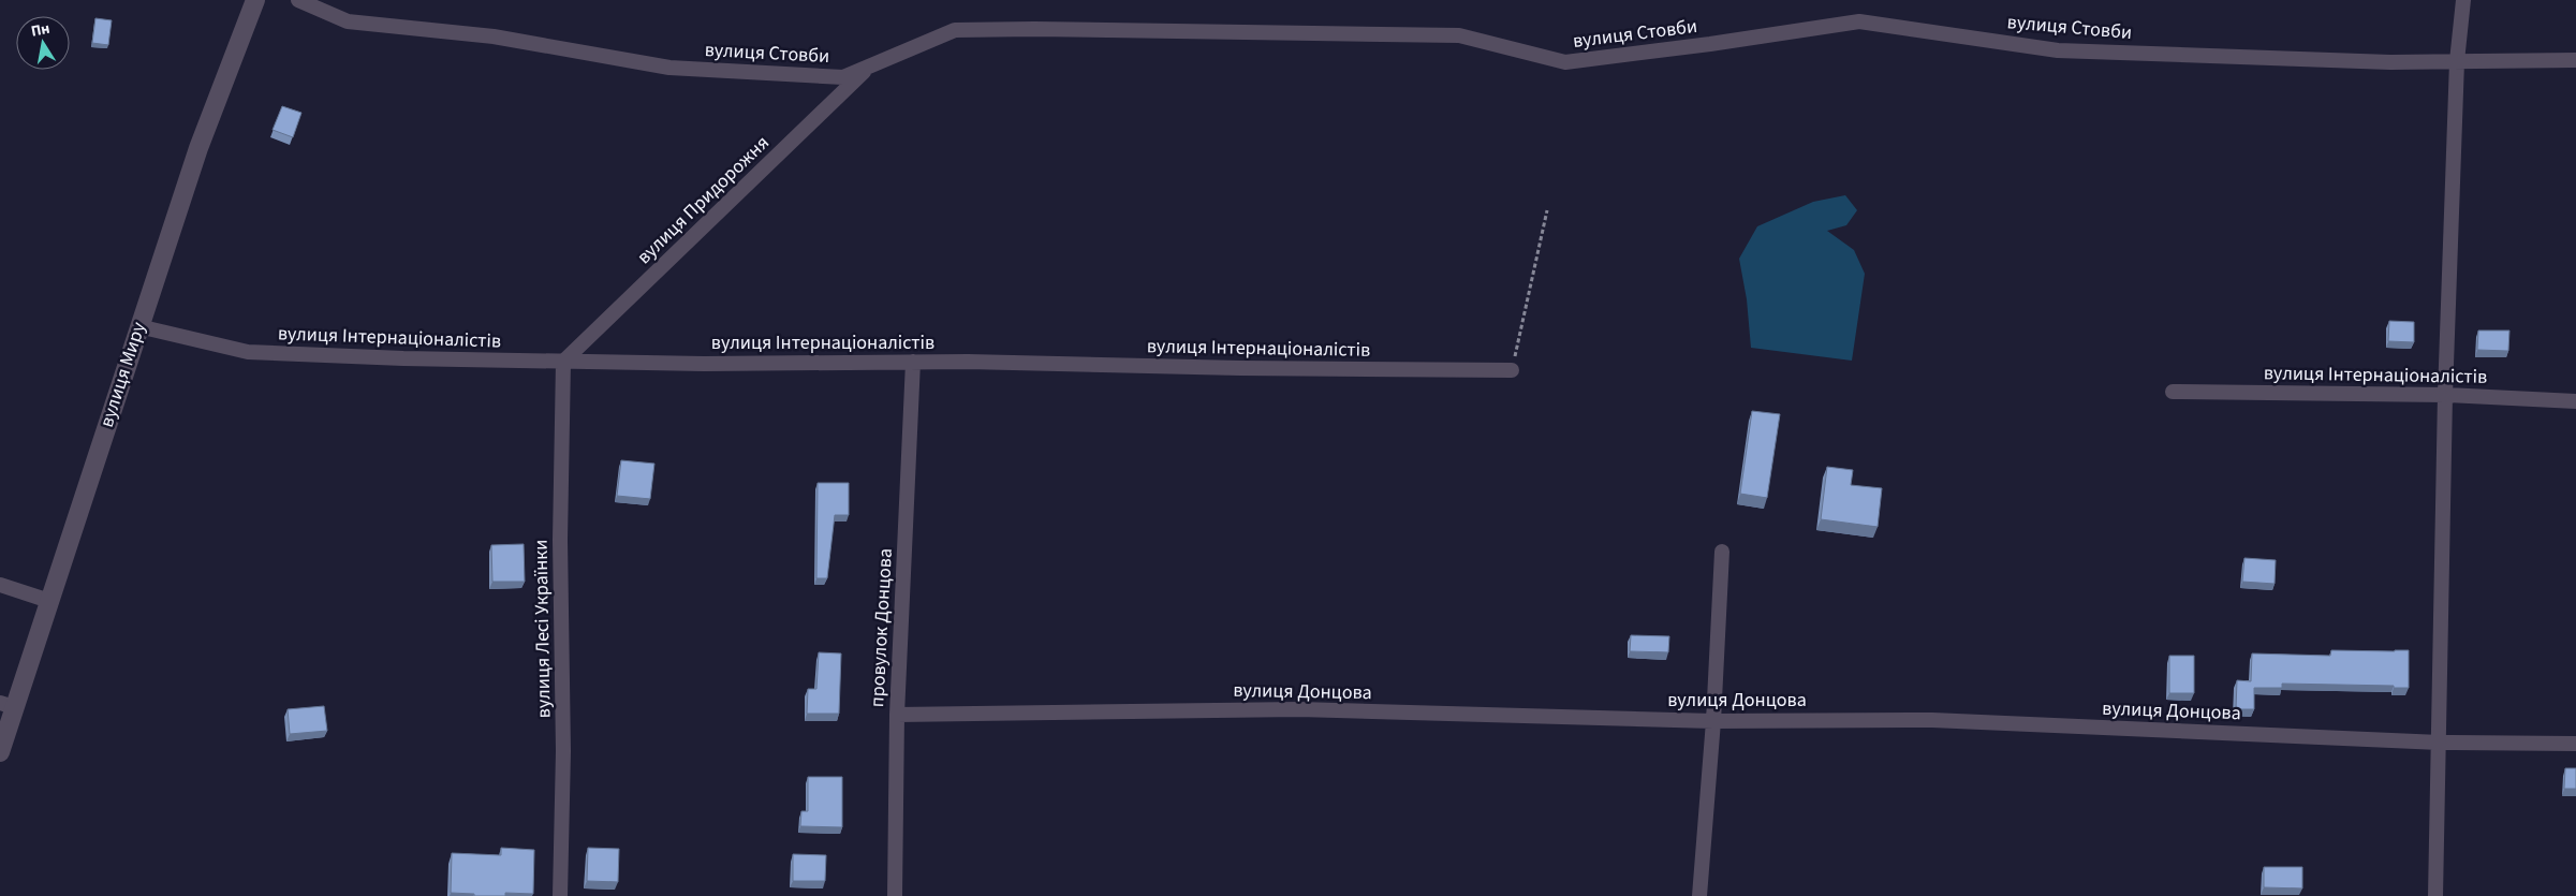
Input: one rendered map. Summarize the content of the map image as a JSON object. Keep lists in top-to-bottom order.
{
  "streets": {
    "street": [
      "вулиця Стовби",
      "вулиця Придорожня",
      "вулиця Інтернаціоналістів",
      "вулиця Миру",
      "провулок Донцова",
      "вулиця Лесі Українки",
      "вулиця Донцова"
    ]
  },
  "crossings": [
    ["вулиця Стовби", "вулиця Придорожня"],
    ["вулиця Придорожня", "вулиця Інтернаціоналістів"],
    ["вулиця Придорожня", "вулиця Лесі Українки"],
    ["вулиця Інтернаціоналістів", "вулиця Миру"],
    ["вулиця Інтернаціоналістів", "провулок Донцова"],
    ["вулиця Інтернаціоналістів", "вулиця Лесі Українки"],
    ["провулок Донцова", "вулиця Донцова"]
  ],
  "north": "top"
}
